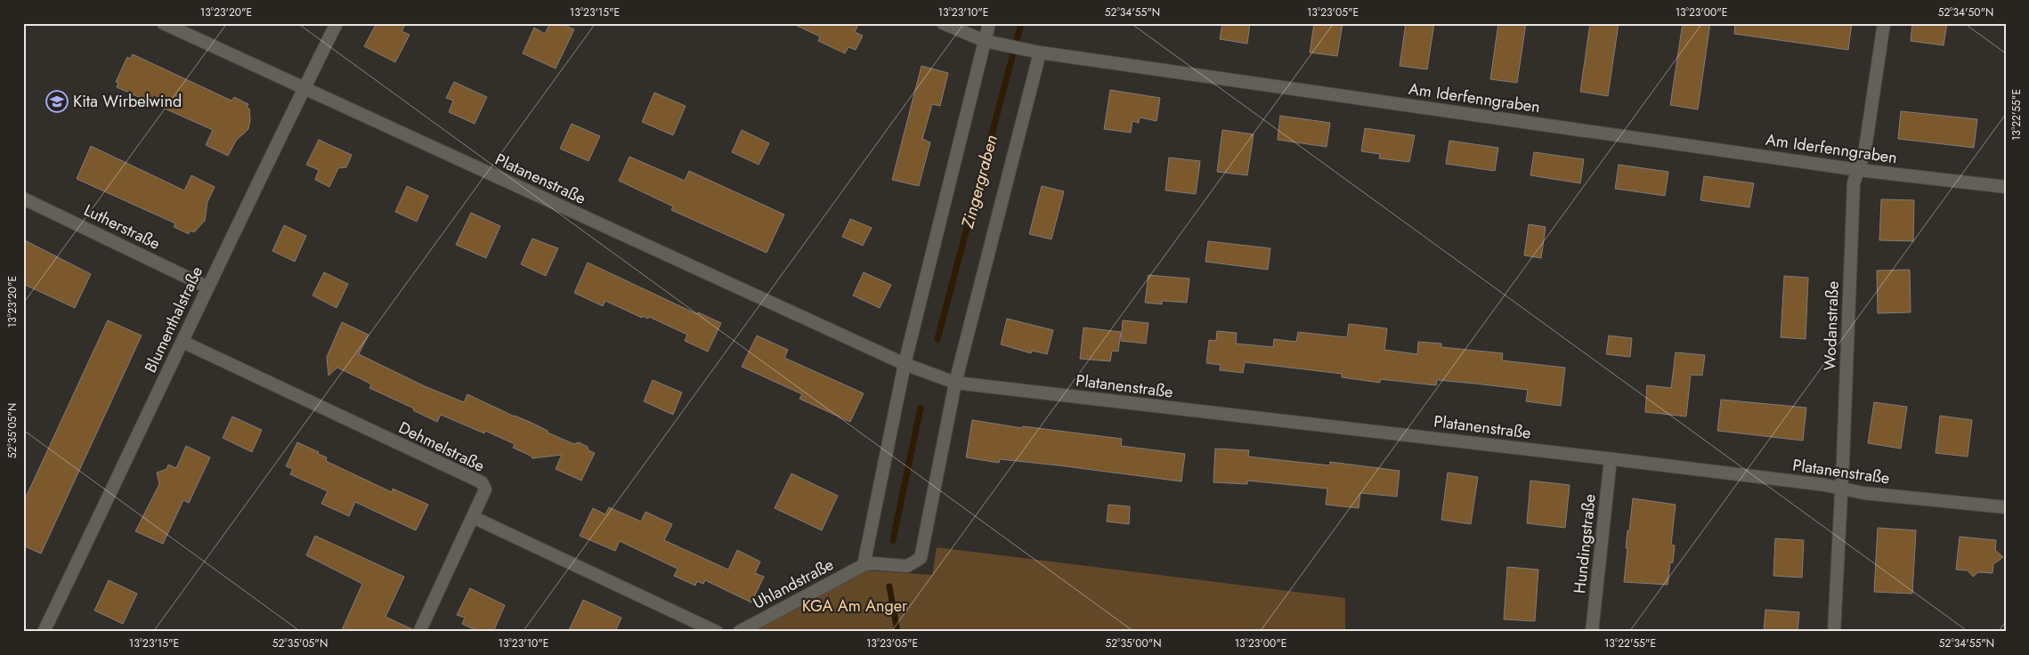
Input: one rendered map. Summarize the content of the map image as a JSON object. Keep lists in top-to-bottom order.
{
  "streets": {
    "street": [
      "Am Iderfenngraben",
      "Platanenstraße",
      "Lutherstraße",
      "Blumenthalstraße",
      "Wodanstraße",
      "Dehmelstraße",
      "Hundingstraße",
      "Uhlandstraße"
    ]
  },
  "crossings": [
    ["Am Iderfenngraben", "Wodanstraße"],
    ["Platanenstraße", "Blumenthalstraße"],
    ["Platanenstraße", "Wodanstraße"],
    ["Platanenstraße", "Hundingstraße"],
    ["Lutherstraße", "Blumenthalstraße"],
    ["Blumenthalstraße", "Dehmelstraße"]
  ],
  "water": ["Zingergraben"],
  "parks": ["KGA Am Anger"],
  "places": {
    "school or university": ["Kita Wirbelwind"]
  },
  "coordinates": [
    "13°23'20\"E",
    "13°23'15\"E",
    "13°23'10\"E",
    "52°34'55\"N",
    "13°23'05\"E",
    "13°23'00\"E",
    "52°34'50\"N",
    "13°22'55\"E",
    "52°35'05\"N",
    "52°35'00\"N"
  ]
}
